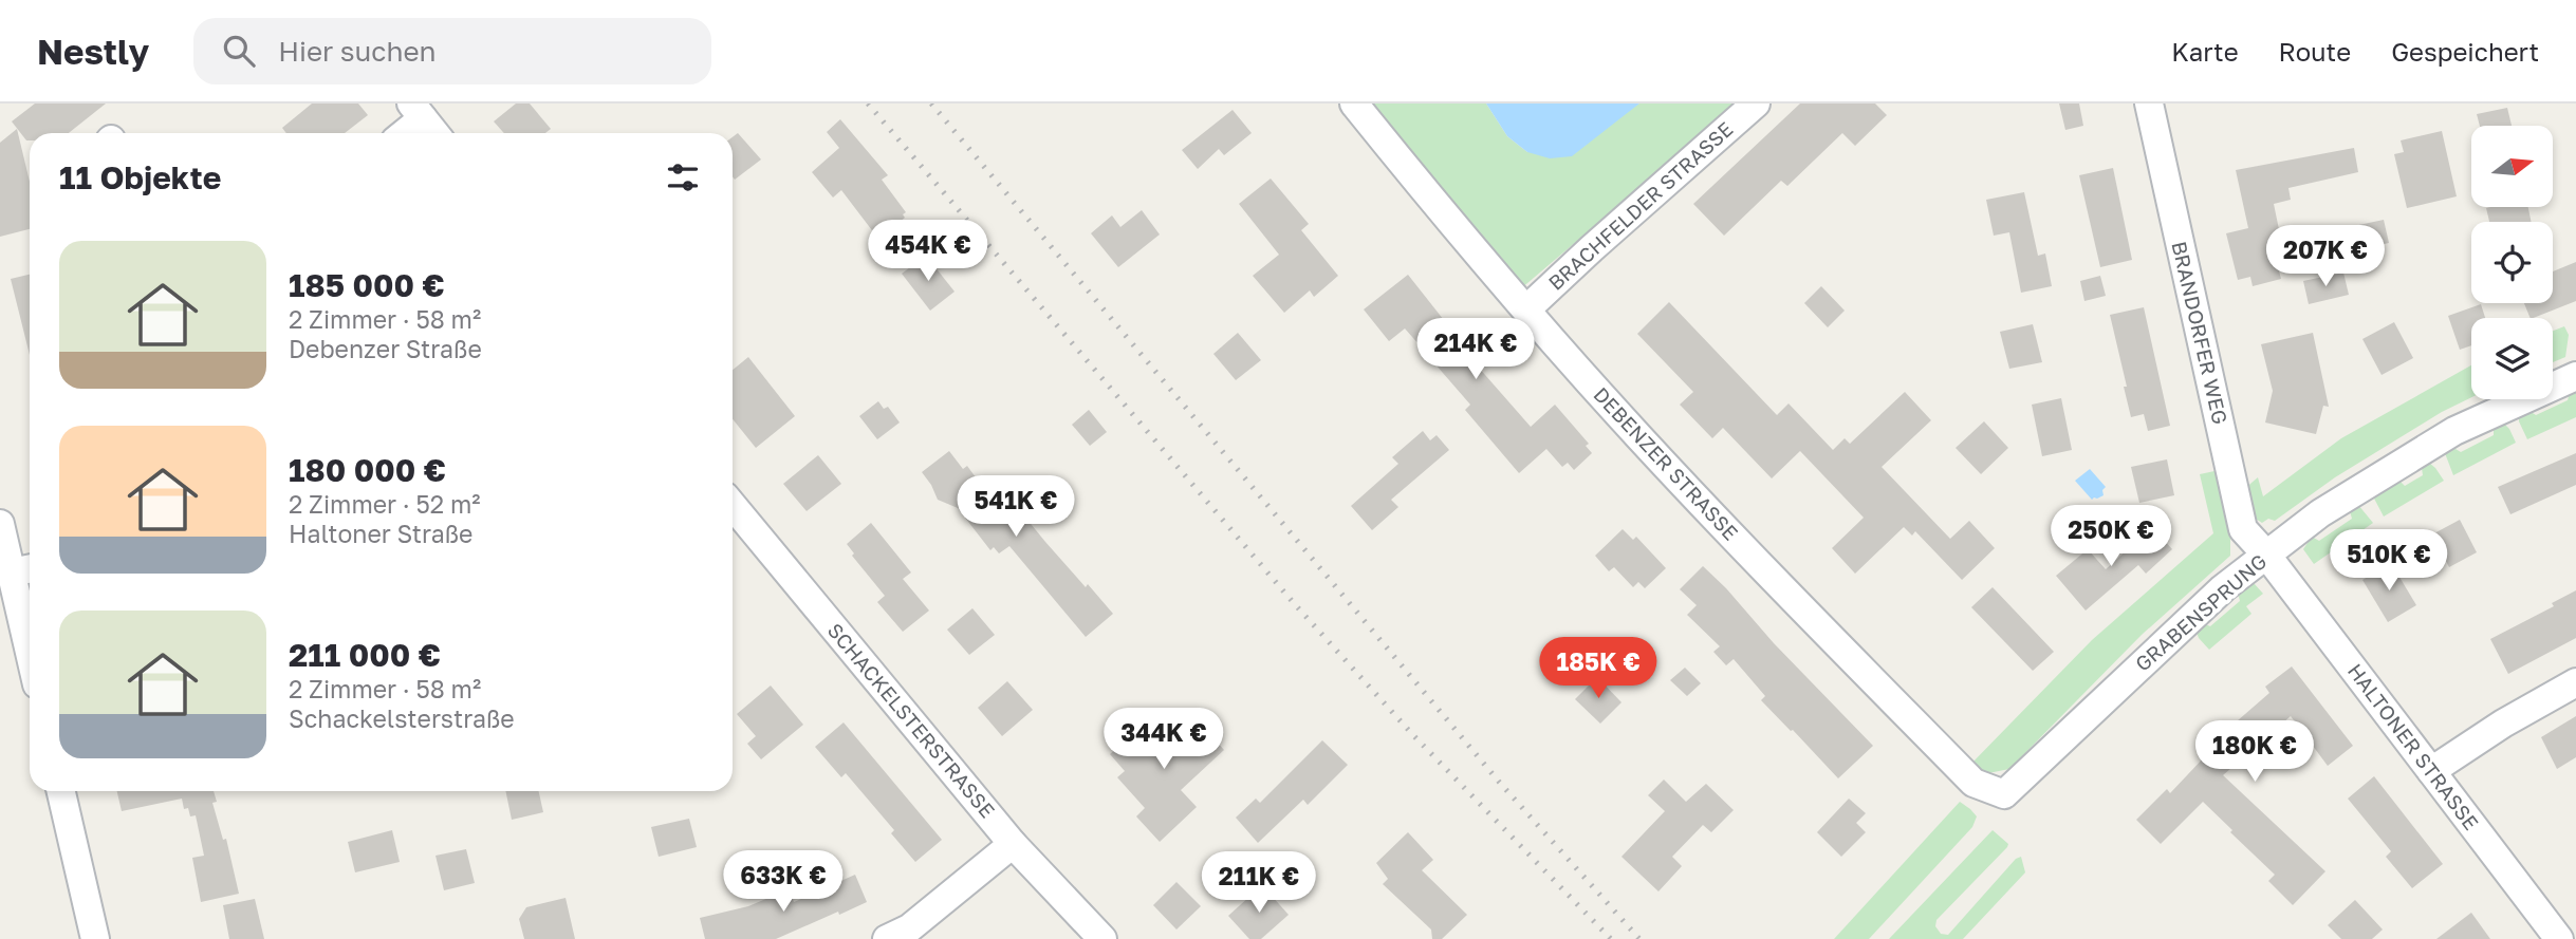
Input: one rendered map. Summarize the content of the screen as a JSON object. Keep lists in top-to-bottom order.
{
  "streets": {
    "street": [
      "BRACHFELDER STRASSE",
      "BRANDORFER WEG",
      "DEBENZER STRASSE",
      "GRABENSPRUNG",
      "SCHACKELSTERSTRASSE",
      "HALTONER STRASSE"
    ]
  },
  "crossings": [
    ["BRACHFELDER STRASSE", "DEBENZER STRASSE"],
    ["BRANDORFER WEG", "GRABENSPRUNG"],
    ["BRANDORFER WEG", "HALTONER STRASSE"],
    ["DEBENZER STRASSE", "GRABENSPRUNG"],
    ["GRABENSPRUNG", "HALTONER STRASSE"]
  ],
  "north": "right",
  "page": {
    "header": "Nestly",
    "search": "Hier suchen",
    "nav": ["Karte", "Route", "Gespeichert"],
    "heading": "11 Objekte",
    "price": [
      "454K €",
      "207K €",
      "214K €",
      "541K €",
      "250K €",
      "510K €",
      "185K €",
      "344K €",
      "180K €",
      "633K €",
      "211K €"
    ],
    "list": [
      {
        "name": "185 000 €",
        "note": "2 Zimmer · 58 m² · Debenzer Straße"
      },
      {
        "name": "180 000 €",
        "note": "2 Zimmer · 52 m² · Haltoner Straße"
      },
      {
        "name": "211 000 €",
        "note": "2 Zimmer · 58 m² · Schackelsterstraße"
      }
    ]
  }
}
